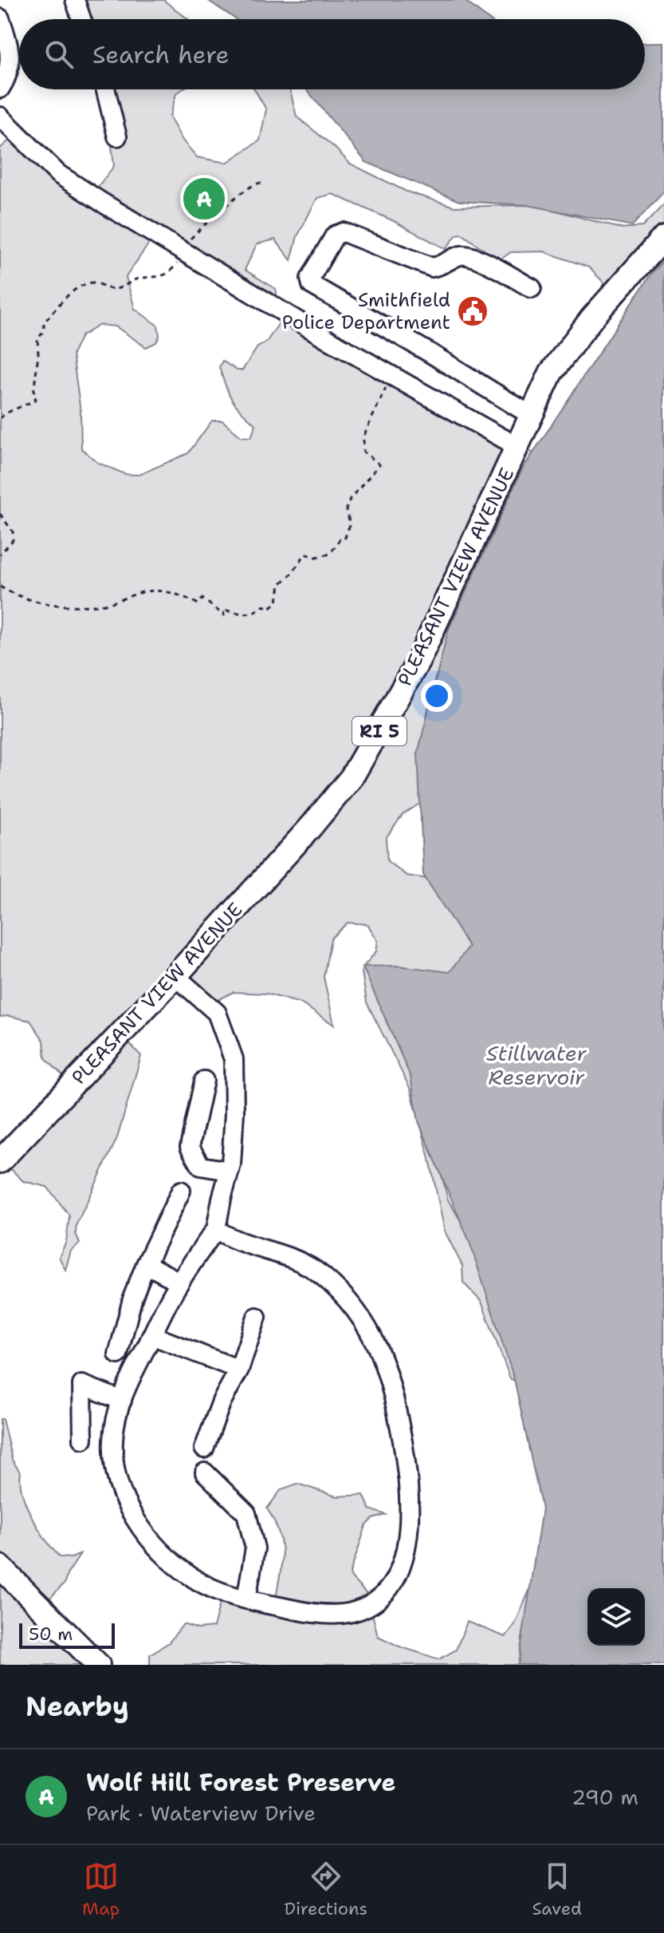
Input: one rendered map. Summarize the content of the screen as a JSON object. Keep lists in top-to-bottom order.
{
  "streets": {
    "main road": ["PLEASANT VIEW AVENUE", "RI 5"]
  },
  "water": ["Stillwater Reservoir"],
  "places": {
    "public building": ["Smithfield Police Department"]
  },
  "scale_bar": "50 m",
  "page": {
    "search": "Search here",
    "pins": "A",
    "scale": "50 m",
    "heading": "Nearby",
    "list": [
      {
        "mark": "A",
        "name": "Wolf Hill Forest Preserve",
        "note": "Park · Waterview Drive",
        "value": "290 m"
      }
    ],
    "nav": ["Map", "Directions", "Saved"]
  }
}
